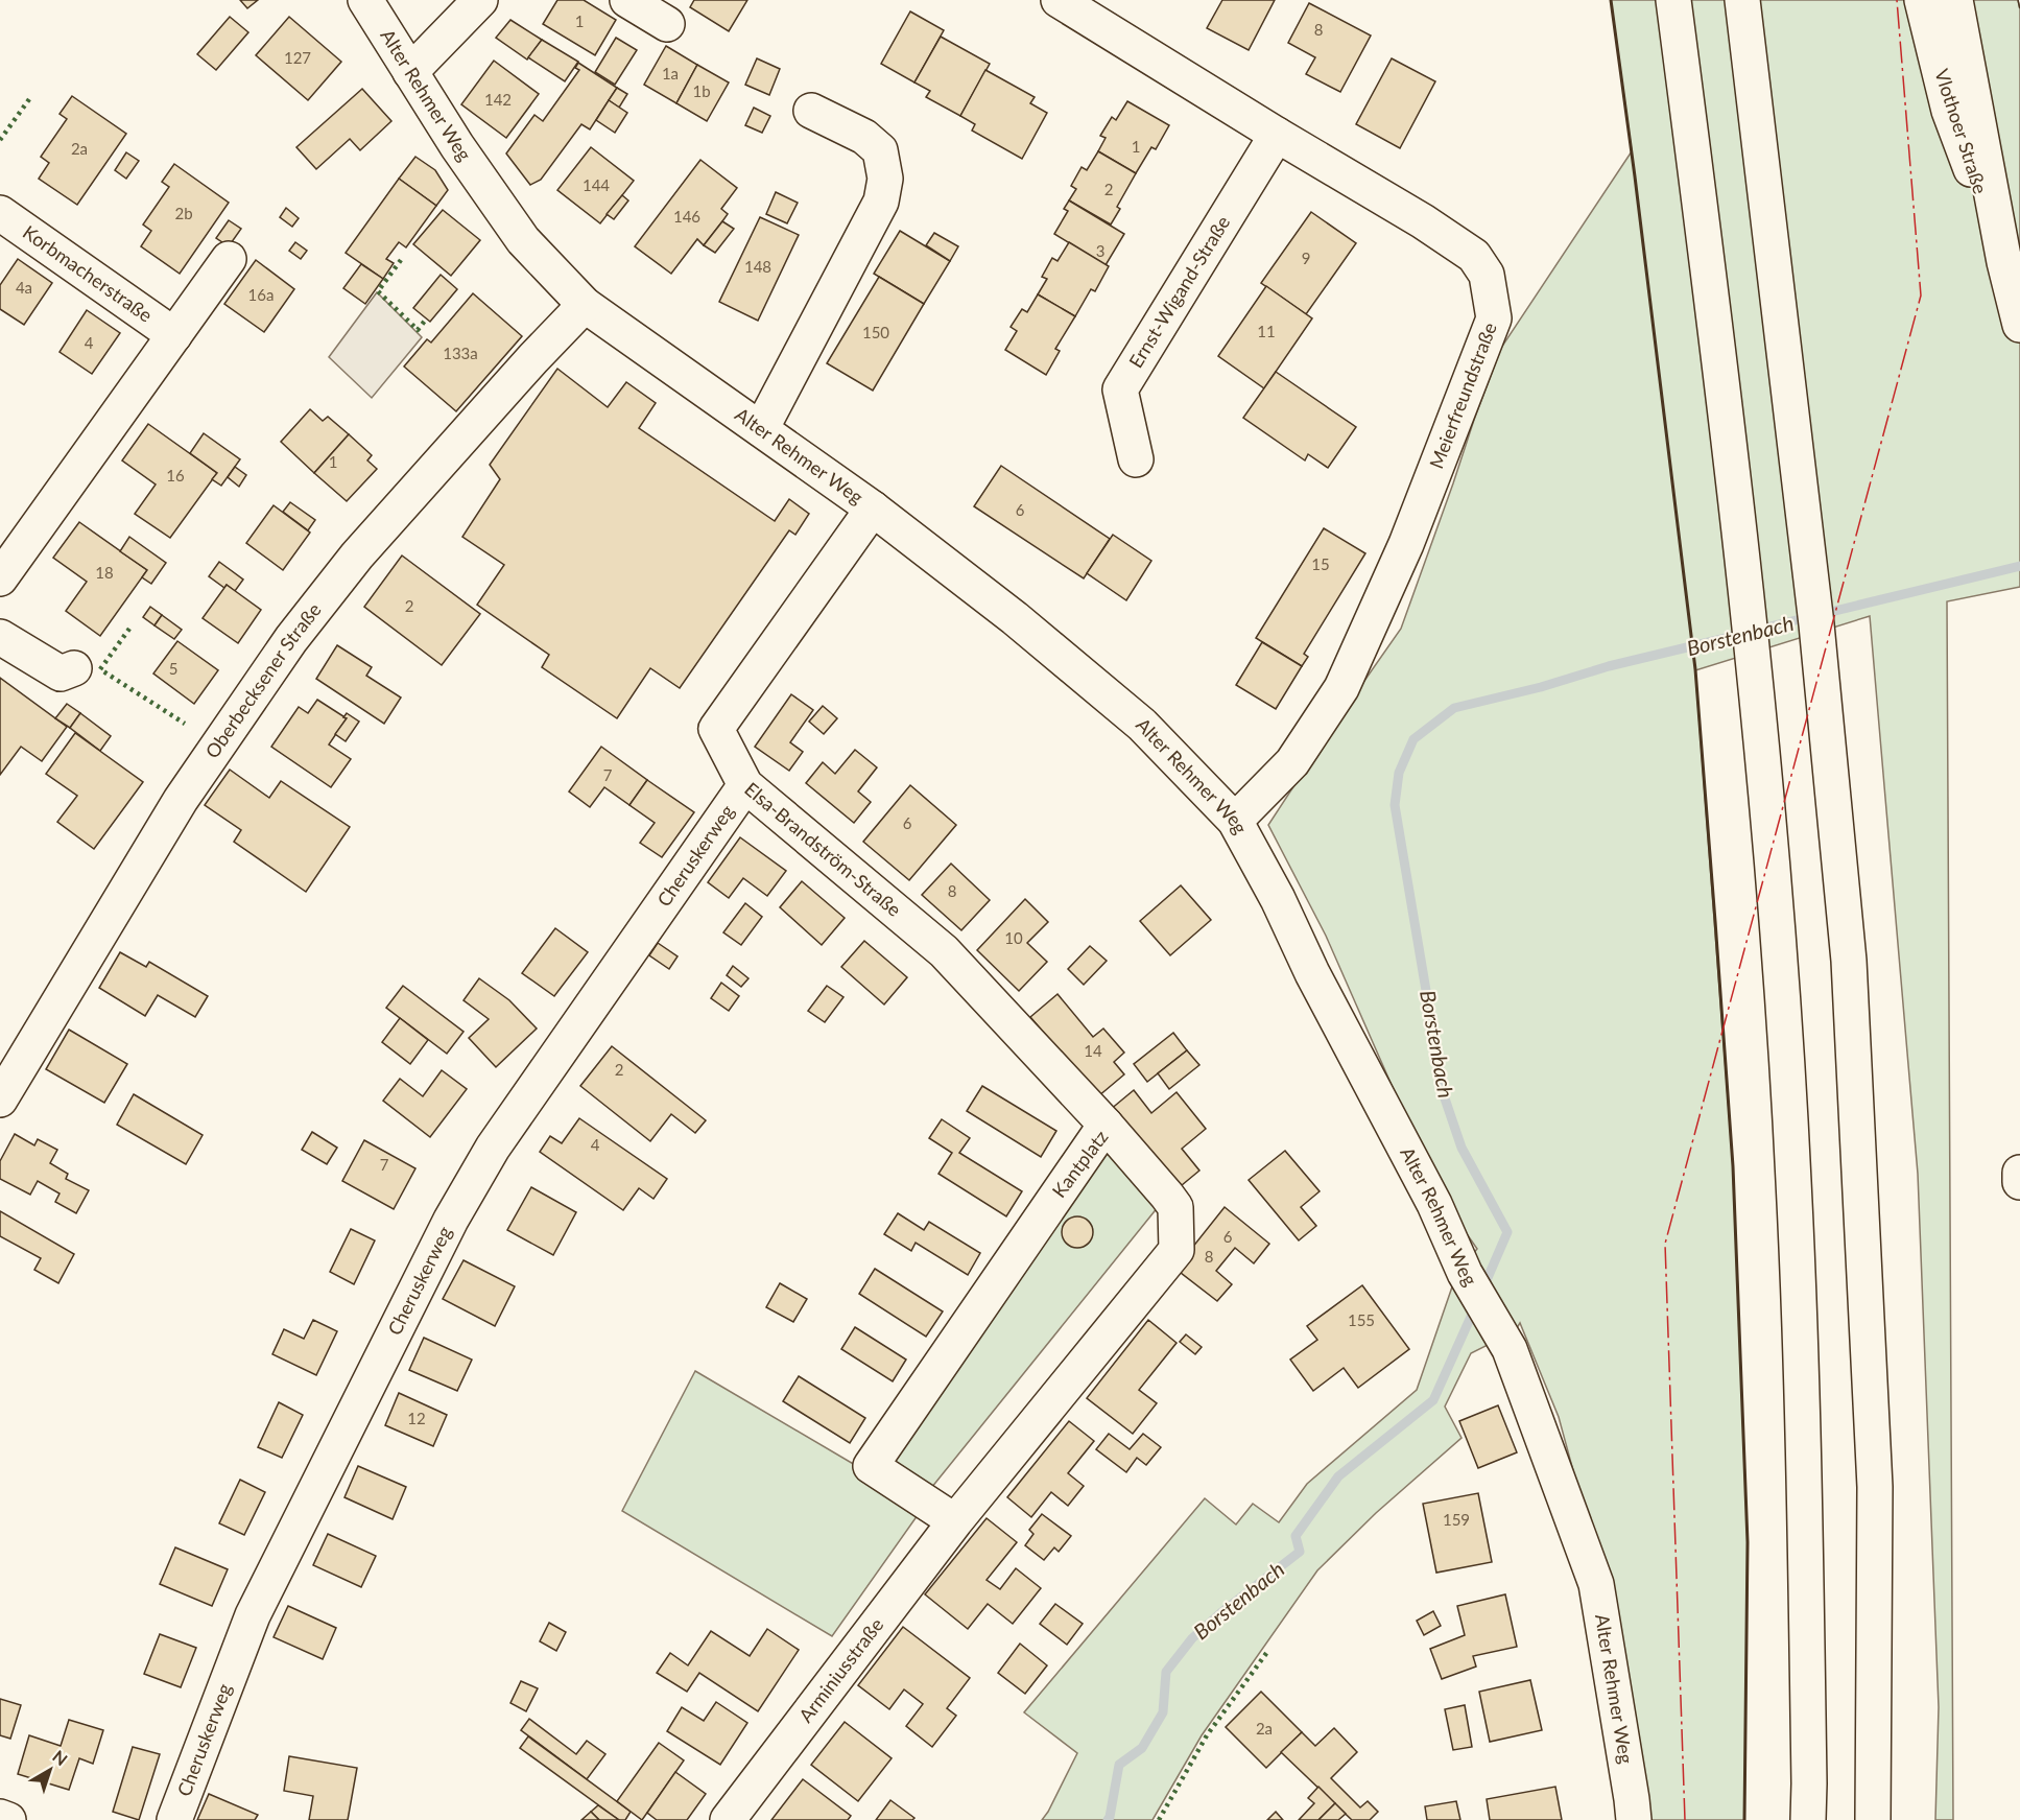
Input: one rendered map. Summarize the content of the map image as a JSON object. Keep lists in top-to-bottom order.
{
  "streets": {
    "main road": [
      "Alter Rehmer Weg",
      "Vlothoer Straße",
      "Korbmacherstraße",
      "Ernst-Wigand-Straße",
      "Meierfreundstraße",
      "Oberbecksener Straße",
      "Elsa-Brandström-Straße",
      "Cheruskerweg",
      "Kantplatz",
      "Arminiusstraße"
    ]
  },
  "crossings": [
    ["Alter Rehmer Weg", "Meierfreundstraße"],
    ["Alter Rehmer Weg", "Oberbecksener Straße"],
    ["Alter Rehmer Weg", "Elsa-Brandström-Straße"],
    ["Ernst-Wigand-Straße", "Meierfreundstraße"],
    ["Elsa-Brandström-Straße", "Cheruskerweg"],
    ["Elsa-Brandström-Straße", "Kantplatz"],
    ["Kantplatz", "Arminiusstraße"]
  ],
  "water": ["Borstenbach"],
  "house_numbers": [
    "1",
    "8",
    "127",
    "1a",
    "1b",
    "142",
    "1",
    "2a",
    "144",
    "2",
    "2b",
    "146",
    "3",
    "9",
    "148",
    "4a",
    "16a",
    "11",
    "150",
    "4",
    "133a",
    "1",
    "16",
    "6",
    "15",
    "18",
    "2",
    "5",
    "7",
    "6",
    "8",
    "10",
    "14",
    "2",
    "4",
    "7",
    "6",
    "8",
    "155",
    "12",
    "159",
    "2a"
  ],
  "north": "top right"
}
